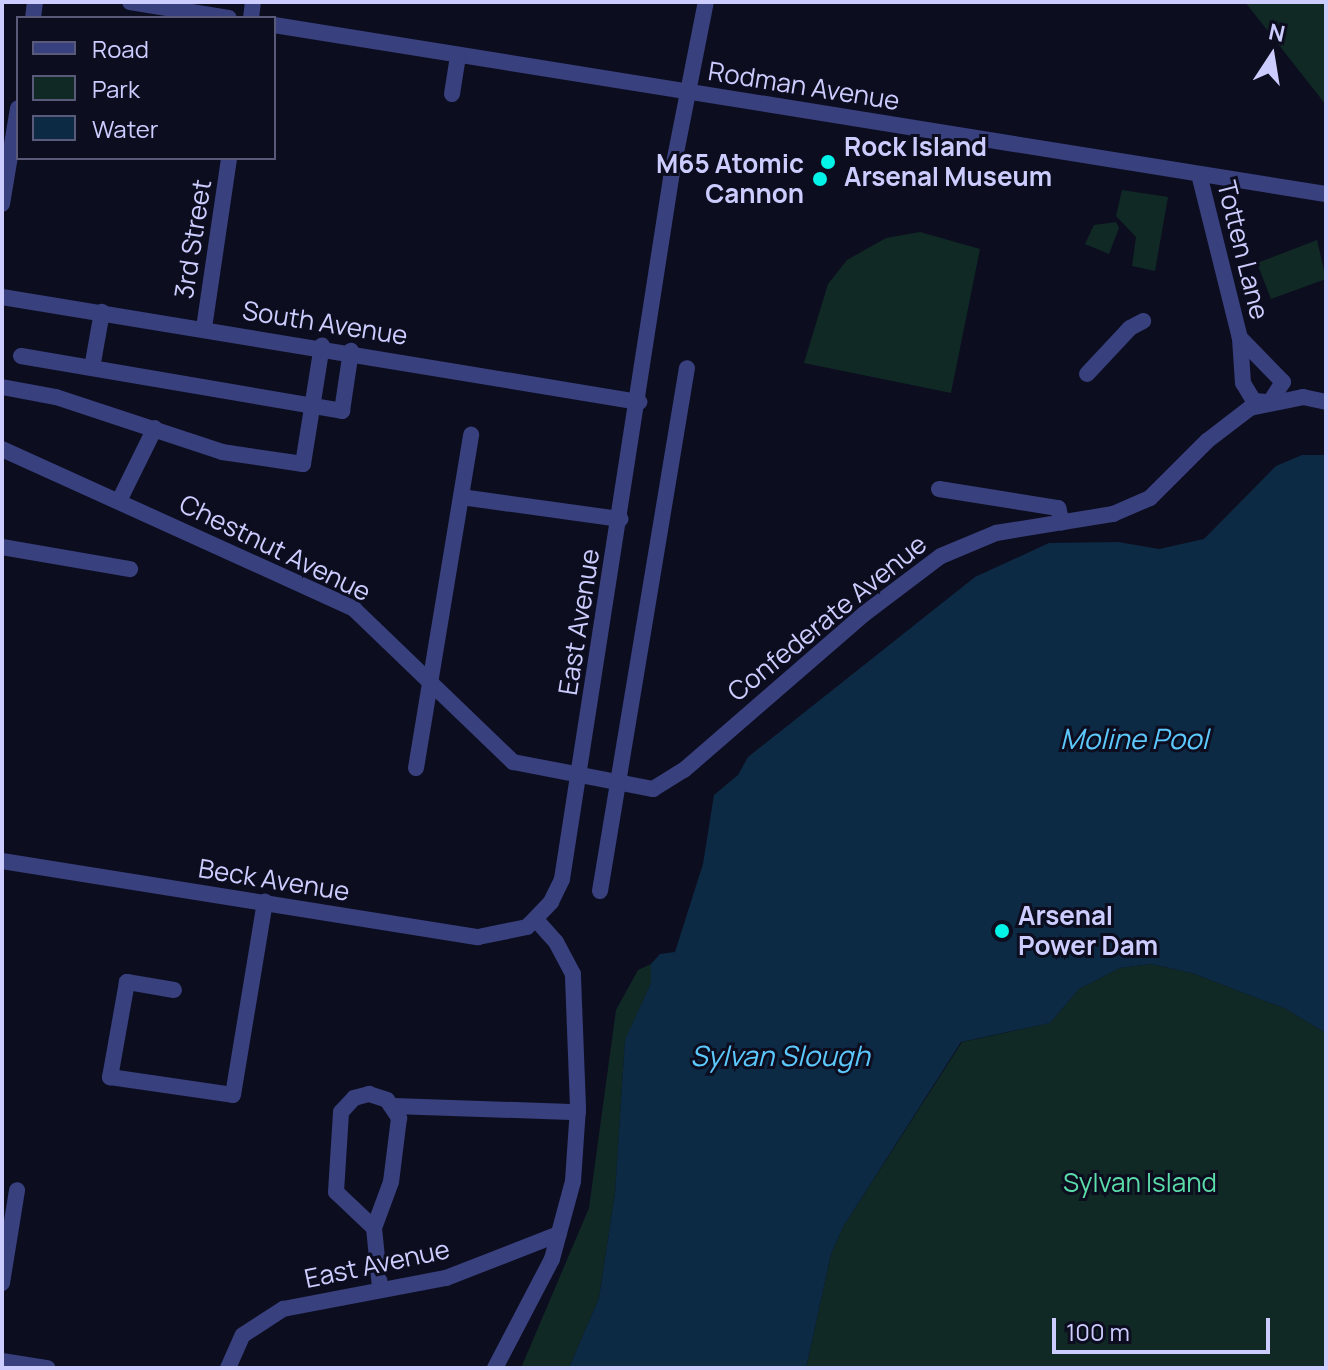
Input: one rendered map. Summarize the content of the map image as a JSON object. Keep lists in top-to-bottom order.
{
  "streets": {
    "street": [
      "Rodman Avenue",
      "3rd Street",
      "Totten Lane",
      "South Avenue",
      "Chestnut Avenue",
      "Confederate Avenue",
      "East Avenue",
      "Beck Avenue"
    ]
  },
  "crossings": [
    ["Rodman Avenue", "Totten Lane"],
    ["Rodman Avenue", "East Avenue"],
    ["3rd Street", "South Avenue"],
    ["Totten Lane", "Confederate Avenue"],
    ["South Avenue", "East Avenue"],
    ["Chestnut Avenue", "Confederate Avenue"],
    ["Chestnut Avenue", "East Avenue"],
    ["Confederate Avenue", "East Avenue"],
    ["East Avenue", "Beck Avenue"]
  ],
  "water": ["Moline Pool", "Sylvan Slough"],
  "parks": ["Sylvan Island"],
  "places": ["Rock Island Arsenal Museum", "M65 Atomic Cannon", "Arsenal Power Dam"],
  "legend": ["Road", "Park", "Water"],
  "scale_bar": "100 m",
  "north": "top"
}
